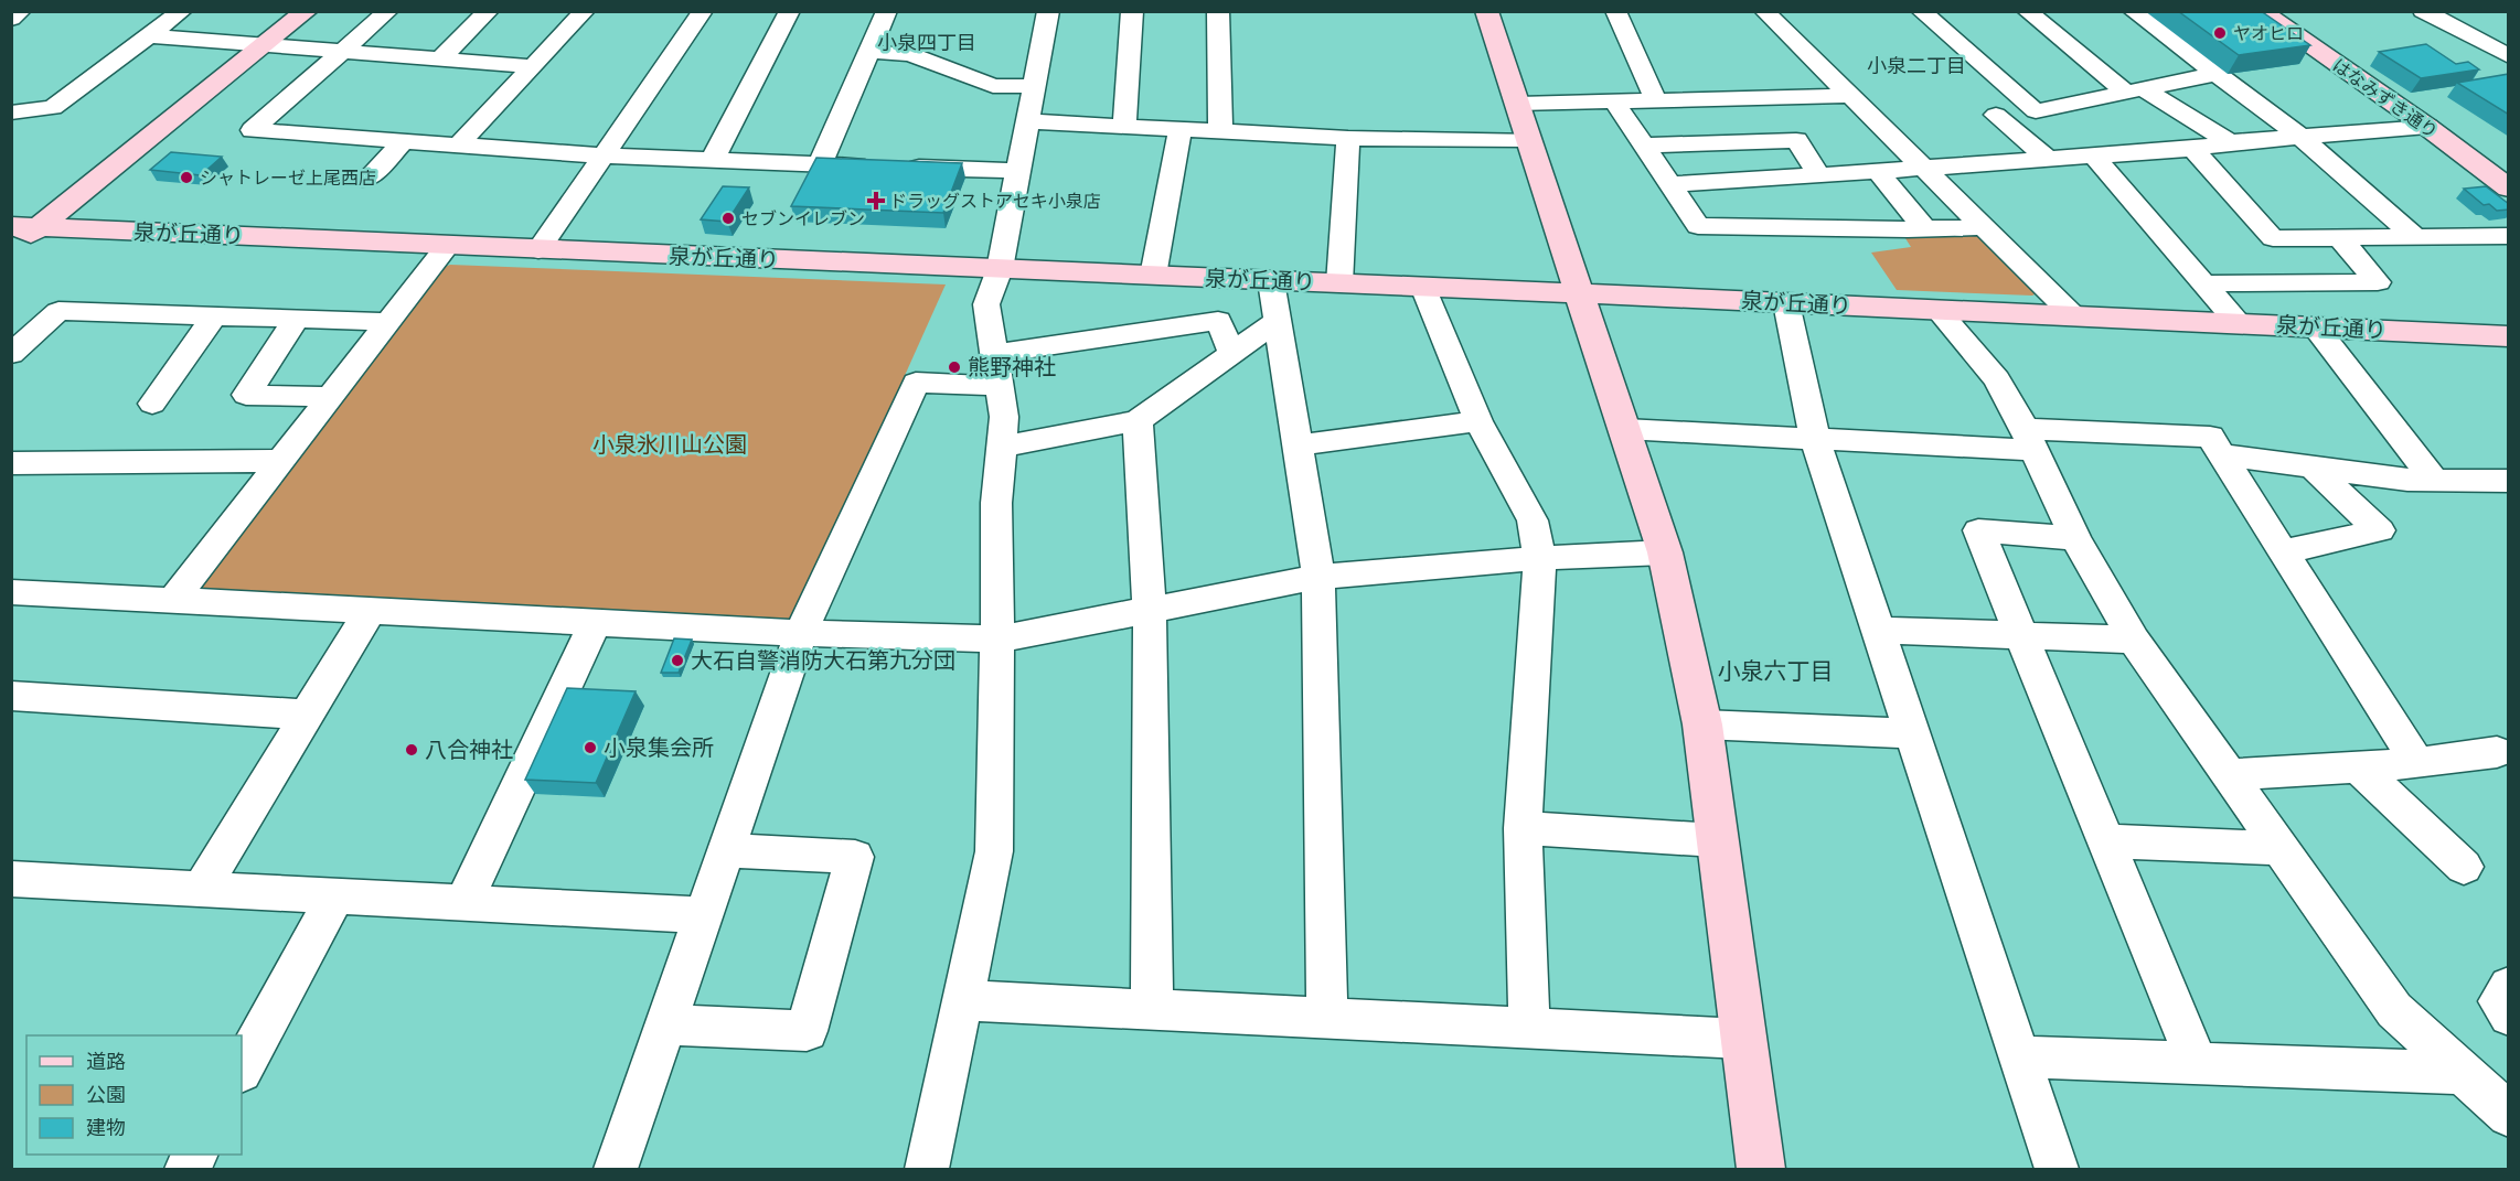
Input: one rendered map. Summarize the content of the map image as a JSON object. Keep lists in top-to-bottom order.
{
  "streets": {
    "street": ["はなみずき通り", "泉が丘通り"]
  },
  "districts": ["小泉四丁目", "小泉二丁目", "小泉六丁目"],
  "parks": ["小泉氷川山公園"],
  "places": {
    "other": [
      "ヤオヒロ",
      "シャトレーゼ上尾西店",
      "セブンイレブン",
      "熊野神社",
      "大石自警消防大石第九分団",
      "小泉集会所",
      "八合神社"
    ],
    "health": ["ドラッグストアセキ小泉店"]
  },
  "legend": ["道路", "公園", "建物"]
}
